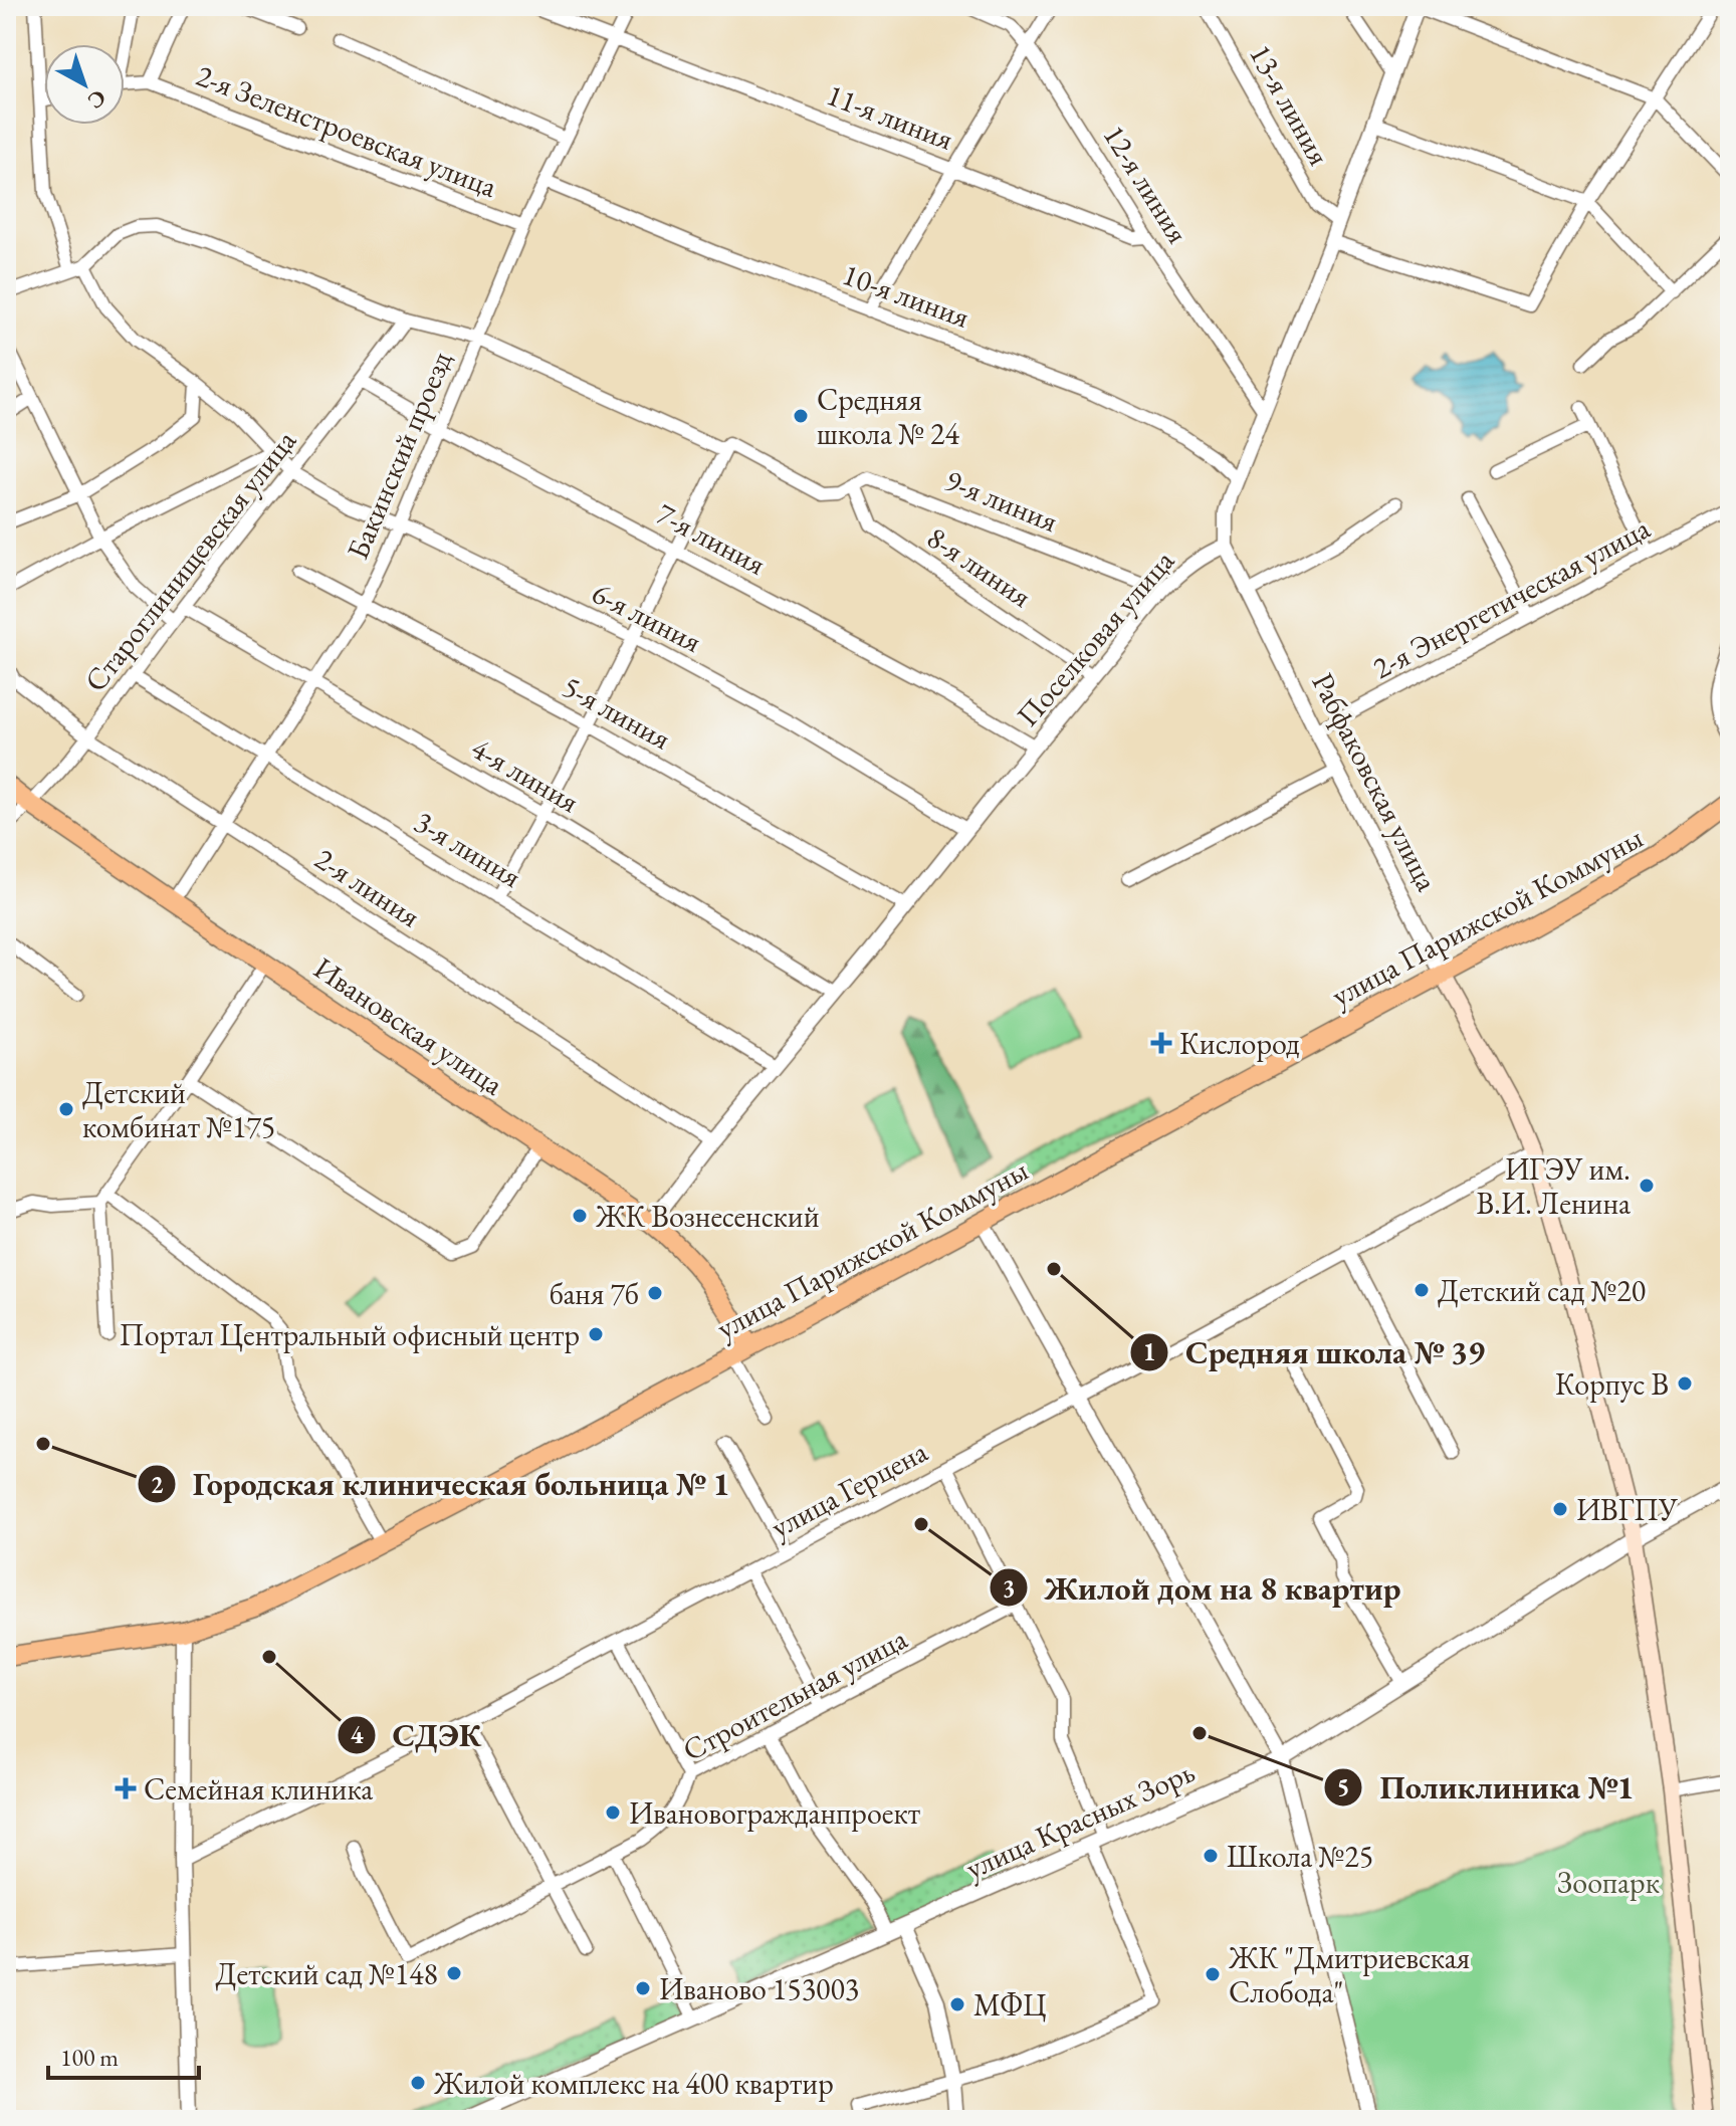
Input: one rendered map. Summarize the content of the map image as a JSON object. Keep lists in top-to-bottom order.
{
  "streets": {
    "main road": ["Рабфаковская улица", "улица Парижской Коммуны", "Ивановская улица"],
    "street": [
      "13-я линия",
      "11-я линия",
      "2-я Зеленстроевская улица",
      "12-я линия",
      "10-я линия",
      "Бакинский проезд",
      "9-я линия",
      "7-я линия",
      "Староглинищевская улица",
      "8-я линия",
      "2-я Энергетическая улица",
      "6-я линия",
      "Поселковая улица",
      "5-я линия",
      "4-я линия",
      "3-я линия",
      "2-я линия",
      "улица Герцена",
      "Строительная улица",
      "улица Красных Зорь"
    ]
  },
  "crossings": [
    ["11-я линия", "12-я линия"],
    ["11-я линия", "Бакинский проезд"],
    ["2-я Зеленстроевская улица", "Бакинский проезд"],
    ["10-я линия", "Бакинский проезд"],
    ["Бакинский проезд", "7-я линия"],
    ["Бакинский проезд", "6-я линия"],
    ["Бакинский проезд", "5-я линия"],
    ["Бакинский проезд", "4-я линия"],
    ["Бакинский проезд", "3-я линия"],
    ["Бакинский проезд", "2-я линия"],
    ["Бакинский проезд", "Ивановская улица"],
    ["9-я линия", "8-я линия"],
    ["9-я линия", "Поселковая улица"],
    ["7-я линия", "Староглинищевская улица"],
    ["7-я линия", "Поселковая улица"],
    ["Староглинищевская улица", "6-я линия"],
    ["Староглинищевская улица", "4-я линия"],
    ["Староглинищевская улица", "3-я линия"],
    ["Староглинищевская улица", "2-я линия"],
    ["Староглинищевская улица", "Ивановская улица"],
    ["8-я линия", "Поселковая улица"],
    ["2-я Энергетическая улица", "Рабфаковская улица"],
    ["6-я линия", "Поселковая улица"],
    ["Поселковая улица", "5-я линия"],
    ["Поселковая улица", "4-я линия"],
    ["Поселковая улица", "Рабфаковская улица"],
    ["Поселковая улица", "3-я линия"],
    ["Поселковая улица", "2-я линия"],
    ["Поселковая улица", "Ивановская улица"],
    ["Рабфаковская улица", "улица Парижской Коммуны"],
    ["Рабфаковская улица", "улица Герцена"],
    ["Рабфаковская улица", "улица Красных Зорь"],
    ["улица Парижской Коммуны", "Ивановская улица"]
  ],
  "parks": ["Зоопарк"],
  "places": {
    "other": [
      "Средняя школа № 24",
      "Детский комбинат №175",
      "ИГЭУ им. В.И. Ленина",
      "ЖК Вознесенский",
      "Средняя школа № 39",
      "Детский сад №20",
      "баня 7б",
      "Портал Центральный офисный центр",
      "Корпус В",
      "Городская клиническая больница № 1",
      "ИВГПУ",
      "Жилой дом на 8 квартир",
      "СДЭК",
      "Поликлиника №1",
      "Ивановогражданпроект",
      "Школа №25",
      "Детский сад №148",
      "ЖК \"Дмитриевская Слобода\"",
      "Иваново 153003",
      "МФЦ",
      "Жилой комплекс на 400 квартир"
    ],
    "health": ["Кислород", "Семейная клиника"]
  },
  "scale_bar": "100 m",
  "north": "bottom right"
}
